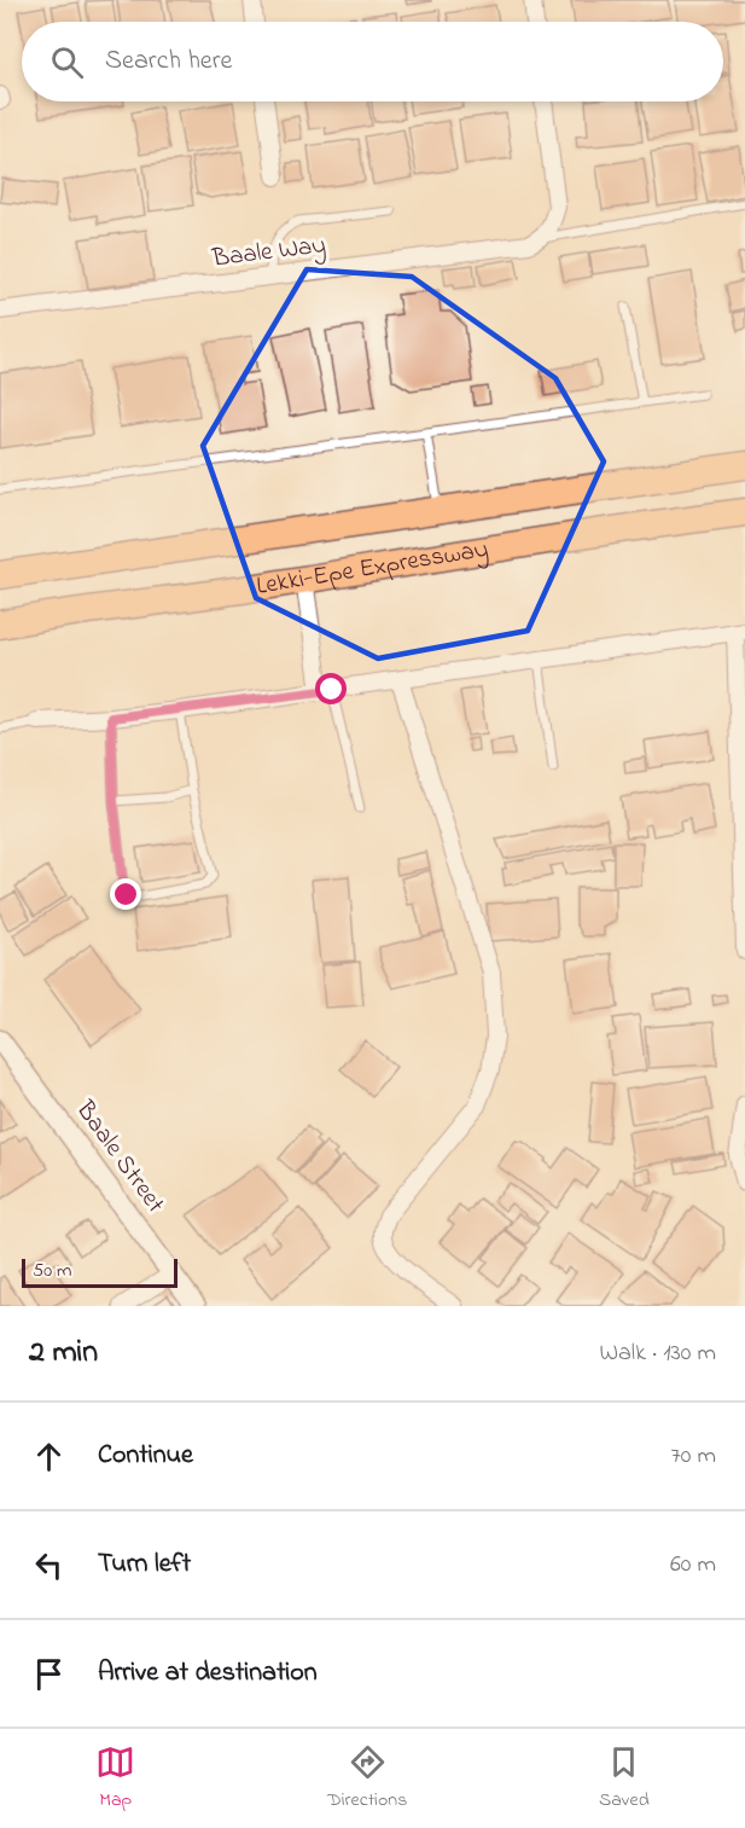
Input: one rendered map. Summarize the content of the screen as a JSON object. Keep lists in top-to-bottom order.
{
  "streets": {
    "highway": ["Lekki-Epe Expressway"],
    "street": ["Baale Way", "Baale Street"]
  },
  "scale_bar": "50 m",
  "page": {
    "search": "Search here",
    "scale": "50 m",
    "heading": ["2 min", "Walk · 130 m"],
    "list": [
      ["Continue", "70 m"],
      ["Turn left", "60 m"],
      "Arrive at destination"
    ],
    "nav": ["Map", "Directions", "Saved"]
  }
}
